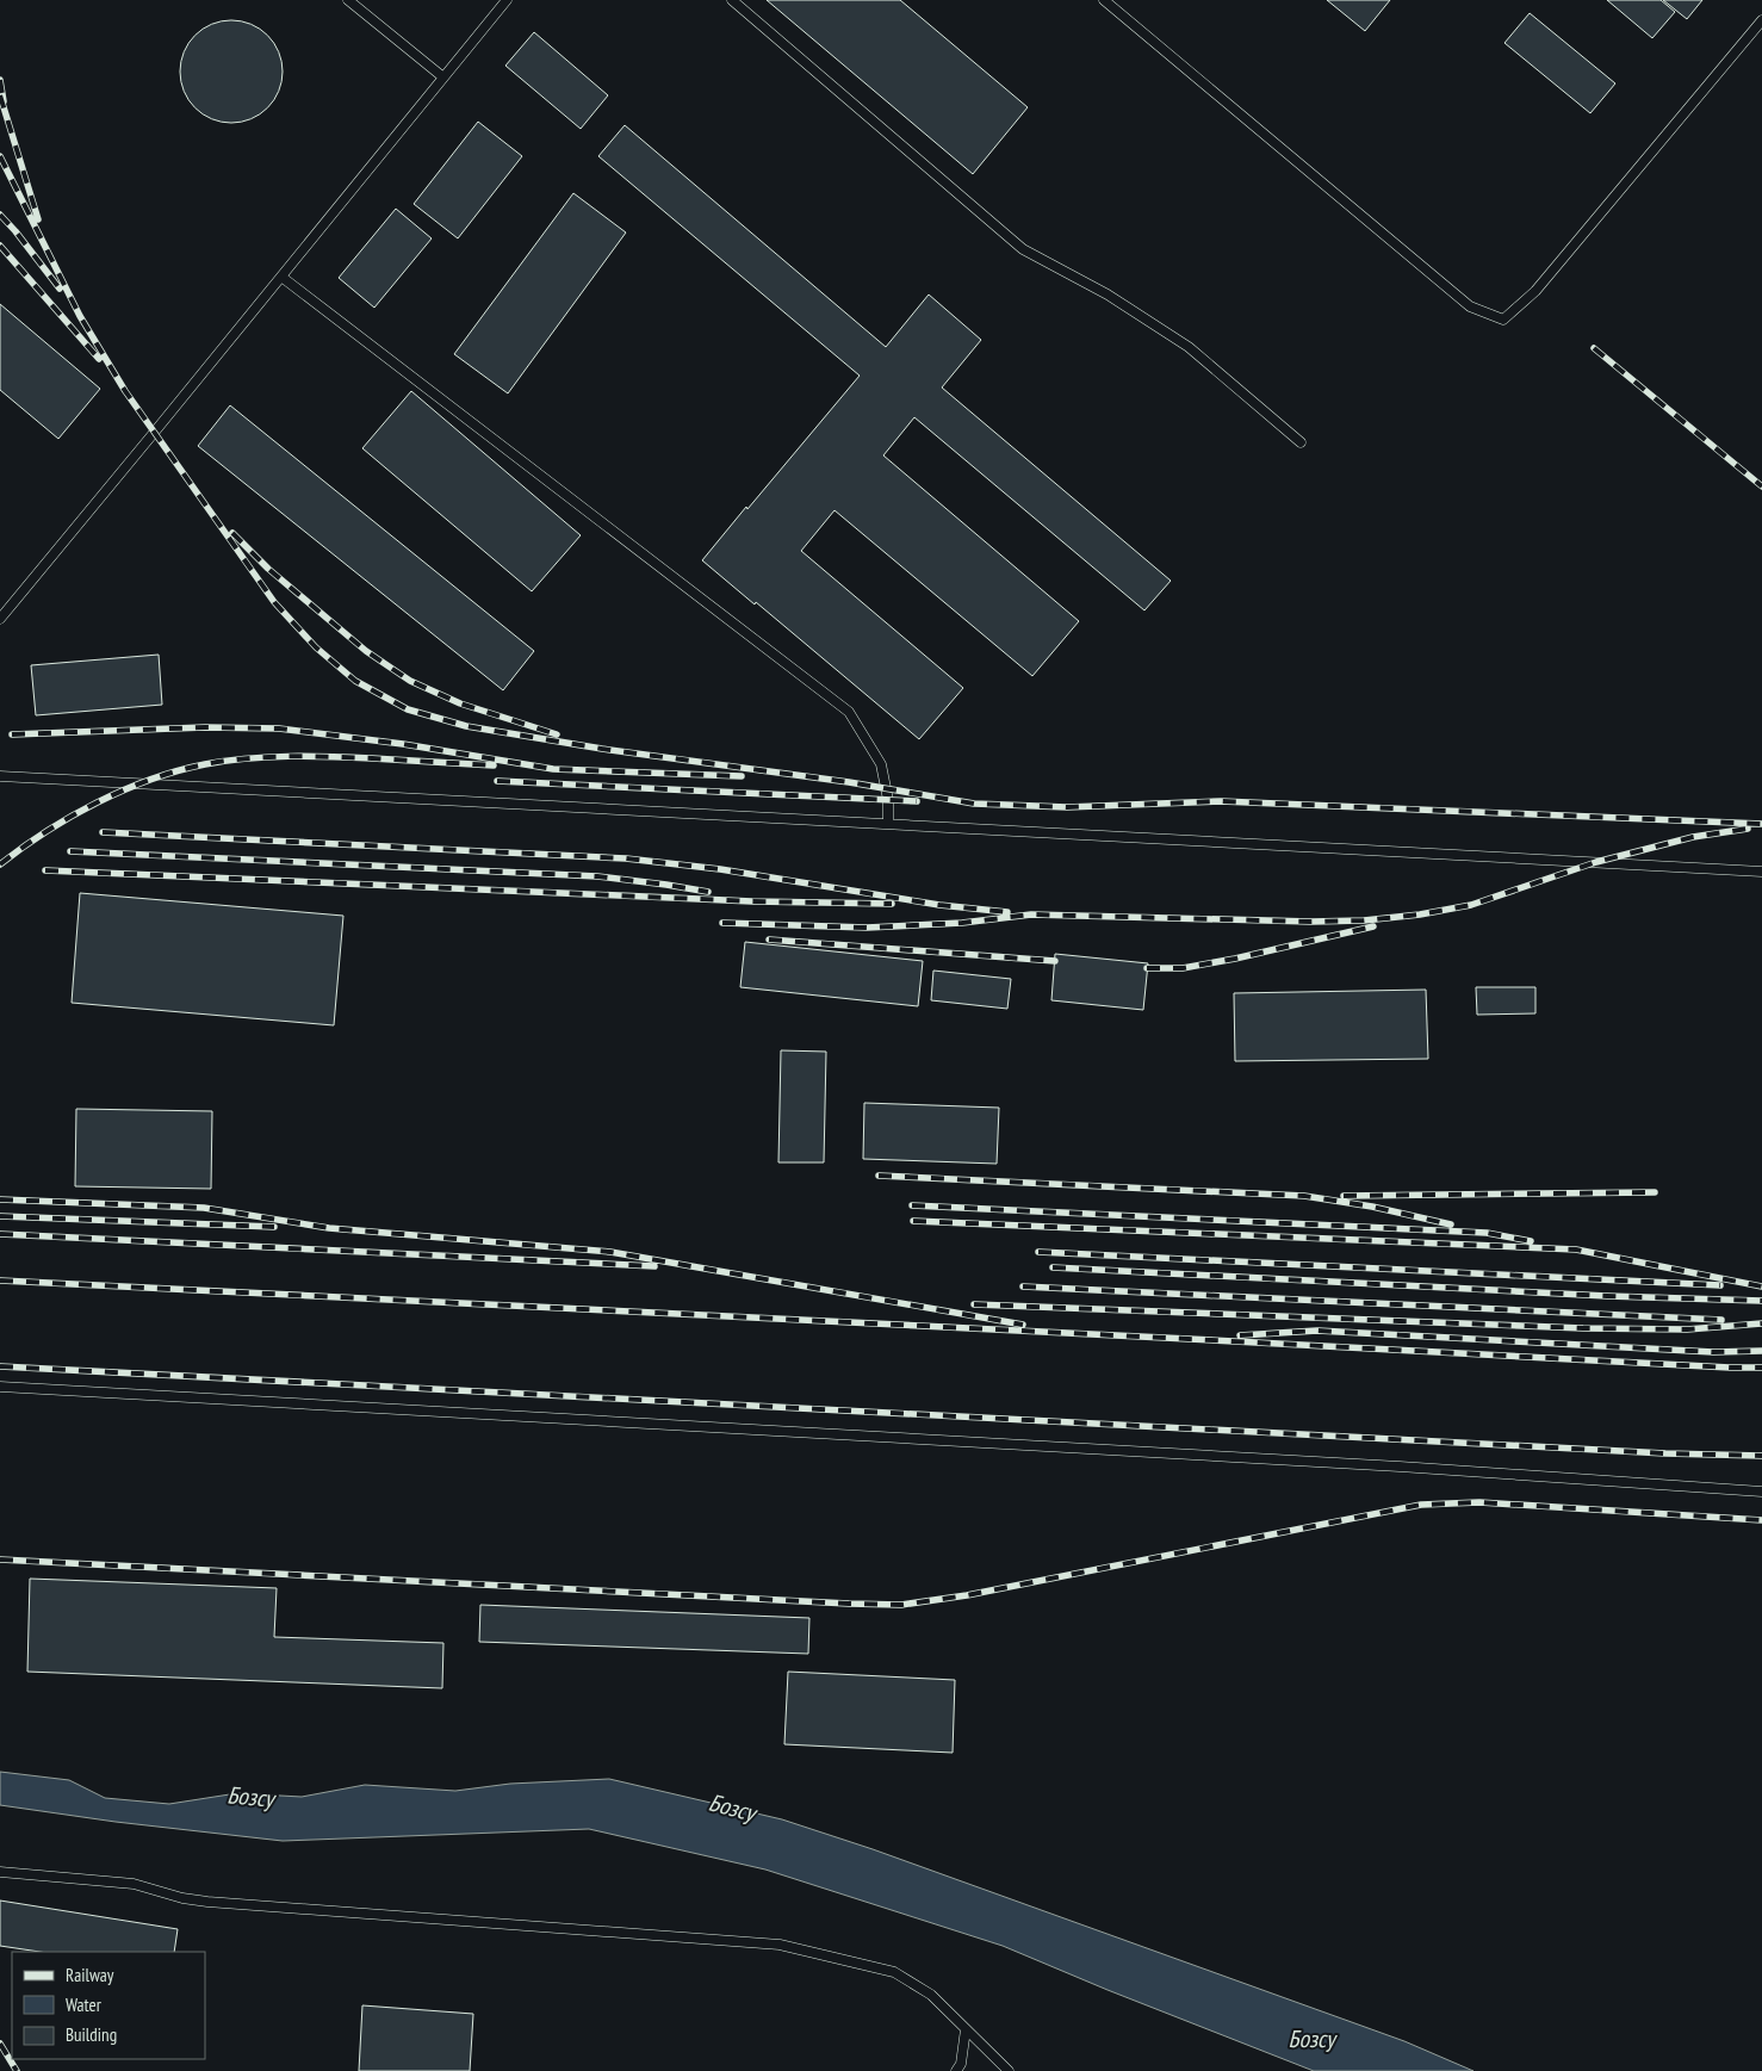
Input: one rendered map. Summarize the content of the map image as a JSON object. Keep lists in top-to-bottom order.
{
  "water": ["Бозсу"],
  "legend": ["Railway", "Water", "Building"]
}
